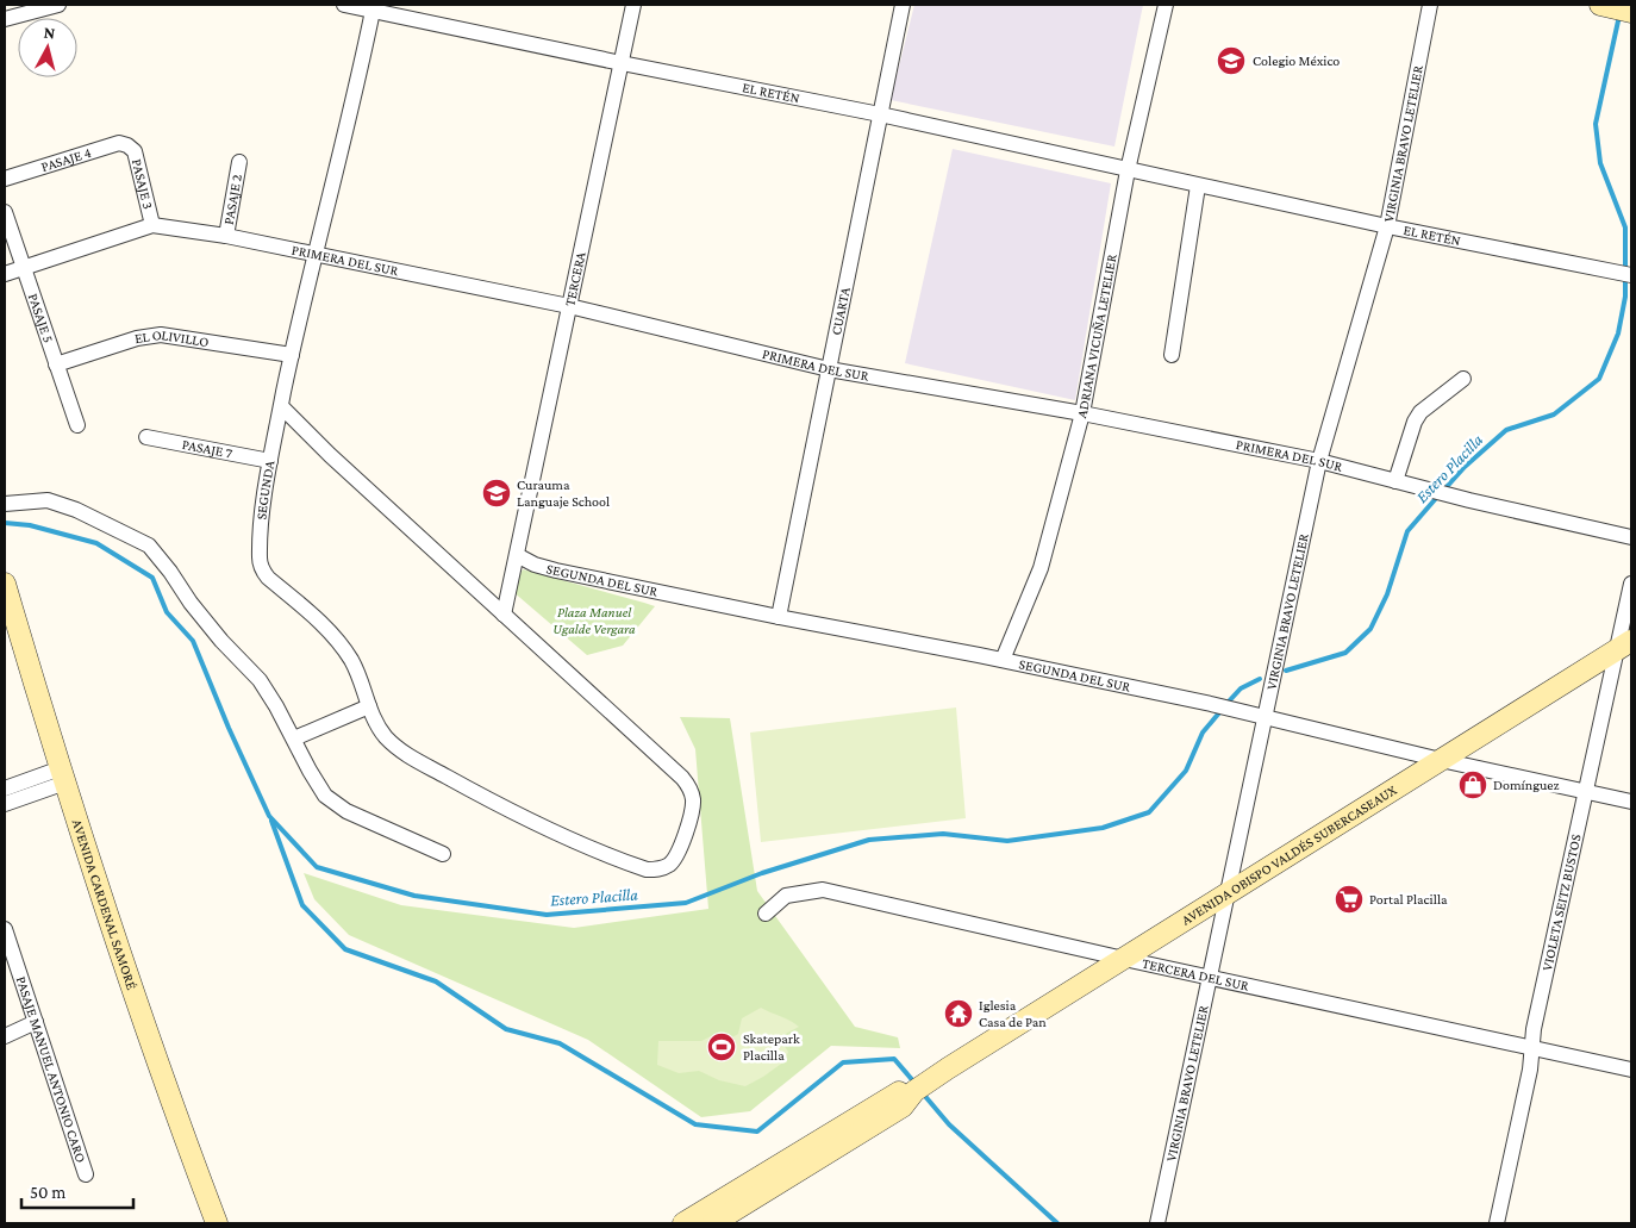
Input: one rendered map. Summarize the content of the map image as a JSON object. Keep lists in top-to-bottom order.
{
  "streets": {
    "main road": ["AVENIDA OBISPO VALDÉS SUBERCASEAUX", "AVENIDA CARDENAL SAMORÉ"],
    "street": [
      "EL RETÉN",
      "VIRGINIA BRAVO LETELIER",
      "PASAJE 4",
      "PASAJE 3",
      "PASAJE 2",
      "PRIMERA DEL SUR",
      "TERCERA",
      "CUARTA",
      "PASAJE 5",
      "ADRIANA VICUÑA LETELIER",
      "EL OLIVILLO",
      "PASAJE 7",
      "SEGUNDA",
      "SEGUNDA DEL SUR",
      "VIOLETA SEITZ BUSTOS",
      "TERCERA DEL SUR",
      "PASAJE MANUEL ANTONIO CARO"
    ]
  },
  "crossings": [
    ["EL RETÉN", "VIRGINIA BRAVO LETELIER"],
    ["EL RETÉN", "TERCERA"],
    ["EL RETÉN", "CUARTA"],
    ["EL RETÉN", "ADRIANA VICUÑA LETELIER"],
    ["EL RETÉN", "SEGUNDA"],
    ["VIRGINIA BRAVO LETELIER", "PRIMERA DEL SUR"],
    ["VIRGINIA BRAVO LETELIER", "SEGUNDA DEL SUR"],
    ["VIRGINIA BRAVO LETELIER", "AVENIDA OBISPO VALDÉS SUBERCASEAUX"],
    ["VIRGINIA BRAVO LETELIER", "TERCERA DEL SUR"],
    ["PASAJE 4", "PASAJE 3"],
    ["PASAJE 3", "PRIMERA DEL SUR"],
    ["PASAJE 2", "PRIMERA DEL SUR"],
    ["PRIMERA DEL SUR", "TERCERA"],
    ["PRIMERA DEL SUR", "CUARTA"],
    ["PRIMERA DEL SUR", "PASAJE 5"],
    ["PRIMERA DEL SUR", "ADRIANA VICUÑA LETELIER"],
    ["PRIMERA DEL SUR", "SEGUNDA"],
    ["TERCERA", "SEGUNDA"],
    ["TERCERA", "SEGUNDA DEL SUR"],
    ["CUARTA", "SEGUNDA DEL SUR"],
    ["PASAJE 5", "EL OLIVILLO"],
    ["ADRIANA VICUÑA LETELIER", "SEGUNDA DEL SUR"],
    ["EL OLIVILLO", "SEGUNDA"],
    ["PASAJE 7", "SEGUNDA"],
    ["SEGUNDA DEL SUR", "AVENIDA OBISPO VALDÉS SUBERCASEAUX"],
    ["SEGUNDA DEL SUR", "VIOLETA SEITZ BUSTOS"],
    ["AVENIDA OBISPO VALDÉS SUBERCASEAUX", "VIOLETA SEITZ BUSTOS"],
    ["AVENIDA OBISPO VALDÉS SUBERCASEAUX", "TERCERA DEL SUR"],
    ["VIOLETA SEITZ BUSTOS", "TERCERA DEL SUR"]
  ],
  "water": ["Estero Placilla"],
  "parks": ["Plaza Manuel Ugalde Vergara"],
  "places": {
    "school or university": ["Colegio México", "Curauma Languaje School"],
    "shop": ["Domínguez"],
    "supermarket": ["Portal Placilla"],
    "temple": ["Iglesia Casa de Pan"],
    "sports": ["Skatepark Placilla"]
  },
  "scale_bar": "50 m",
  "north": "top"
}
